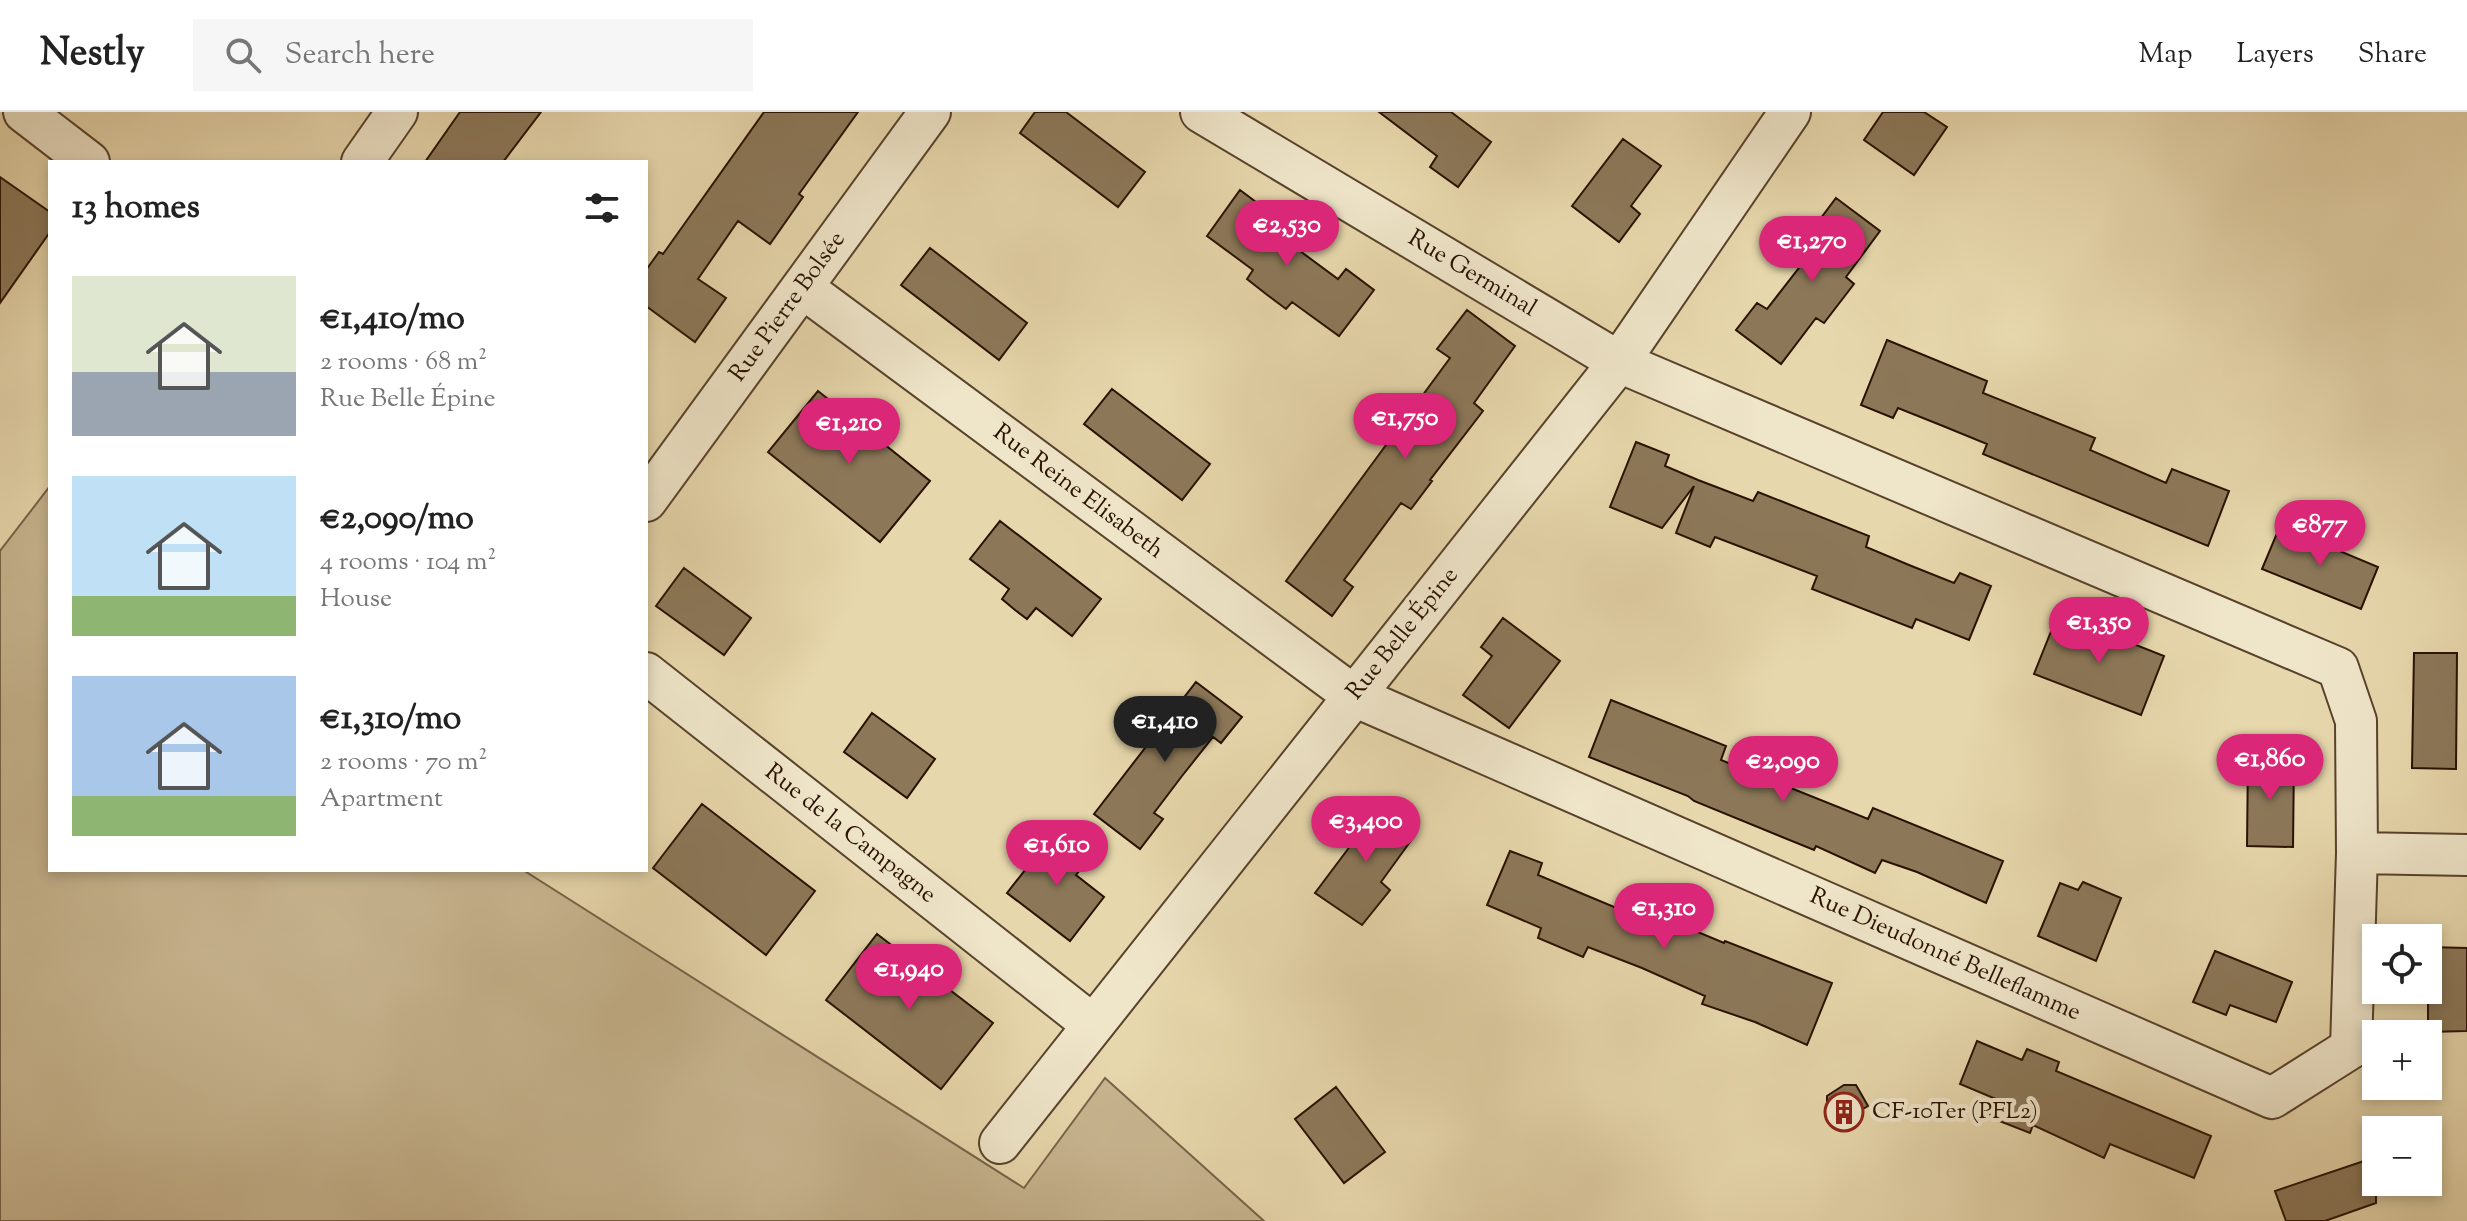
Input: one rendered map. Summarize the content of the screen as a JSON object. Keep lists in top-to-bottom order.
{
  "streets": {
    "street": [
      "Rue Germinal",
      "Rue Pierre Bolsée",
      "Rue Reine Elisabeth",
      "Rue Belle Épine",
      "Rue de la Campagne",
      "Rue Dieudonné Belleflamme"
    ]
  },
  "crossings": [
    ["Rue Germinal", "Rue Belle Épine"],
    ["Rue Germinal", "Rue Dieudonné Belleflamme"],
    ["Rue Pierre Bolsée", "Rue Reine Elisabeth"],
    ["Rue Reine Elisabeth", "Rue Belle Épine"],
    ["Rue Reine Elisabeth", "Rue Dieudonné Belleflamme"],
    ["Rue Belle Épine", "Rue de la Campagne"],
    ["Rue Belle Épine", "Rue Dieudonné Belleflamme"]
  ],
  "places": {
    "building": ["CF-10Ter (PFL2)"]
  },
  "page": {
    "header": "Nestly",
    "search": "Search here",
    "nav": ["Map", "Layers", "Share"],
    "heading": "13 homes",
    "price": [
      "€2,530",
      "€1,270",
      "€1,750",
      "€1,210",
      "€877",
      "€1,350",
      "€1,410",
      "€1,860",
      "€2,090",
      "€3,400",
      "€1,610",
      "€1,310",
      "€1,940"
    ],
    "list": [
      {
        "name": "€1,410/mo",
        "note": "2 rooms · 68 m² · Rue Belle Épine"
      },
      {
        "name": "€2,090/mo",
        "note": "4 rooms · 104 m² · House"
      },
      {
        "name": "€1,310/mo",
        "note": "2 rooms · 70 m² · Apartment"
      }
    ],
    "map_buttons": ["+", "−"]
  }
}
